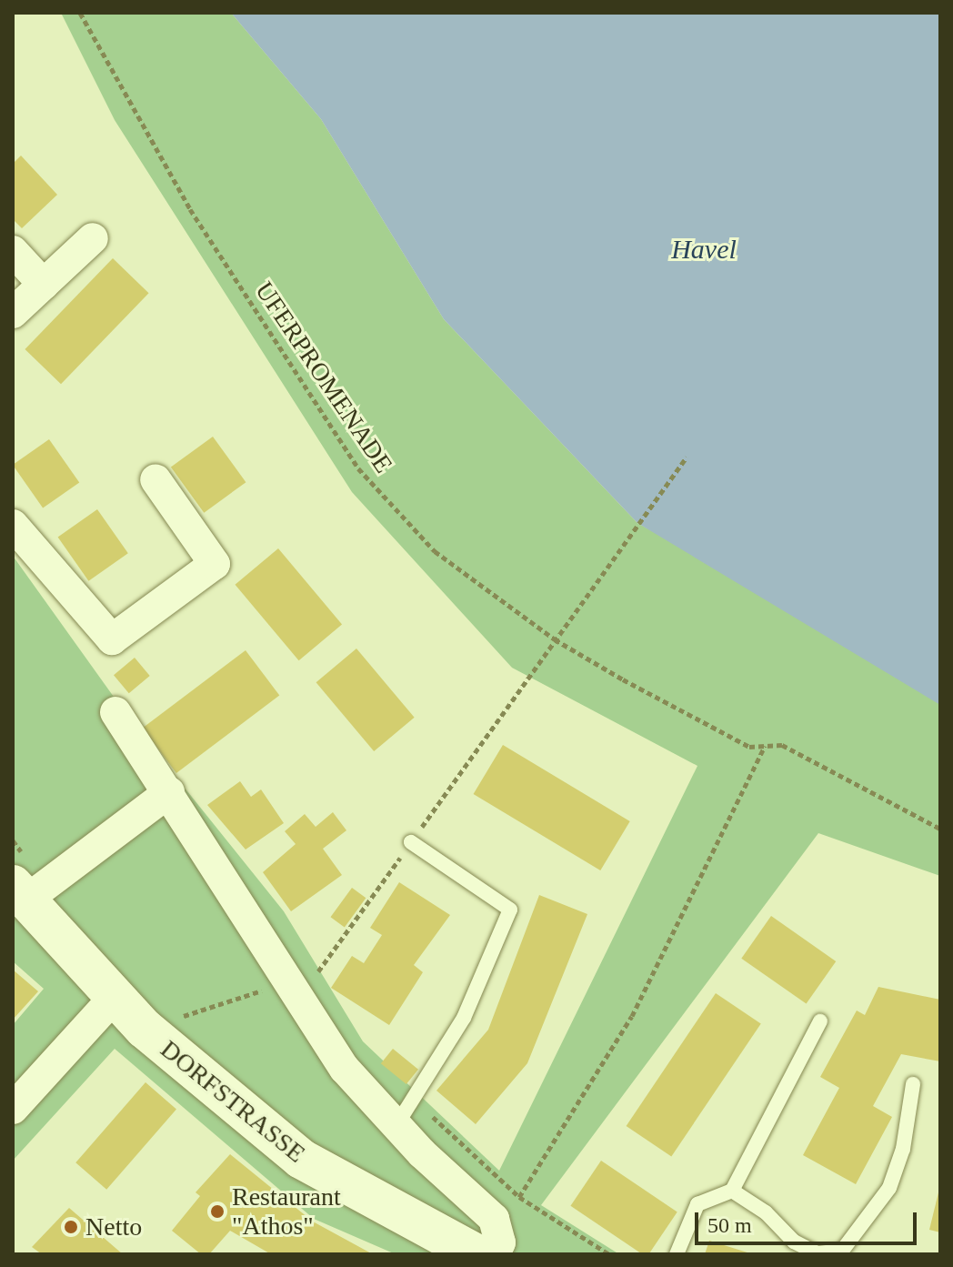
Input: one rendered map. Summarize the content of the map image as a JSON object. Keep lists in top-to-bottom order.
{
  "streets": {
    "main road": ["DORFSTRASSE"],
    "path": ["UFERPROMENADE"]
  },
  "water": ["Havel"],
  "places": ["Restaurant \"Athos\"", "Netto"],
  "scale_bar": "50 m"
}
